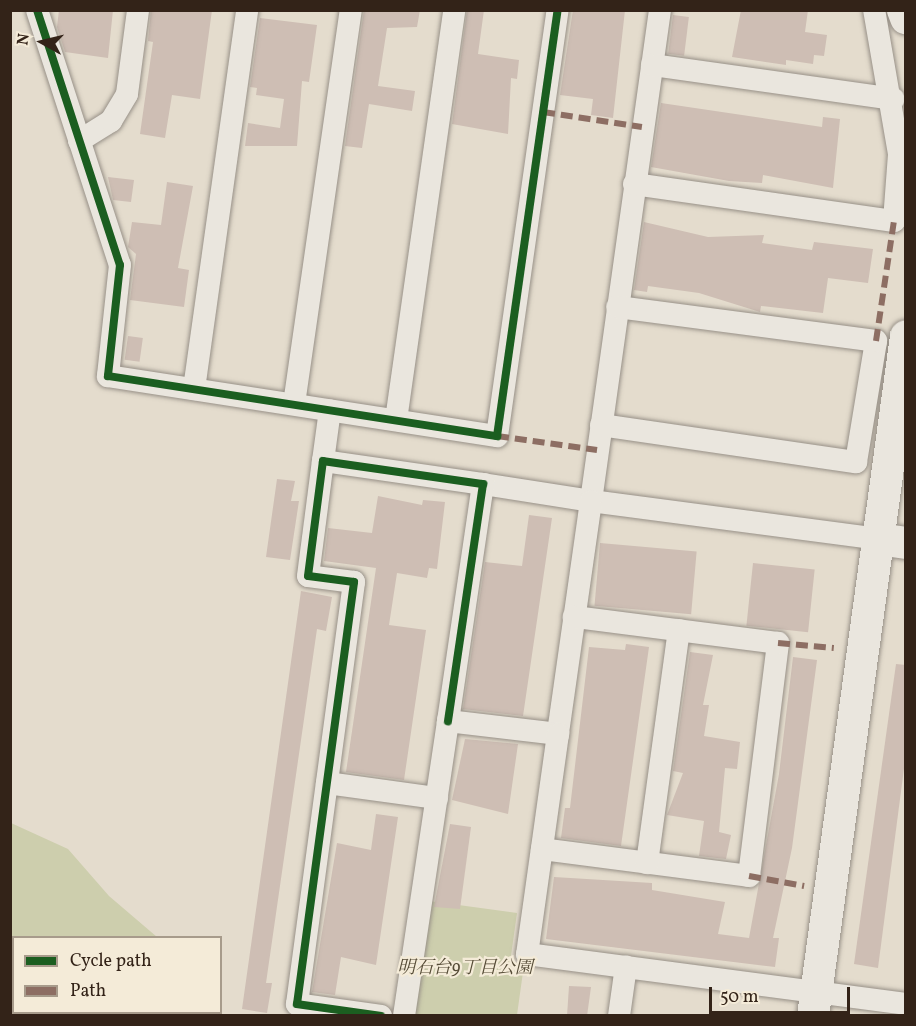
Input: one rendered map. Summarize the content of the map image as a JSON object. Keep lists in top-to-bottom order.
{
  "parks": ["明石台9丁目公園"],
  "legend": ["Cycle path", "Path"],
  "scale_bar": "50 m",
  "north": "left"
}
